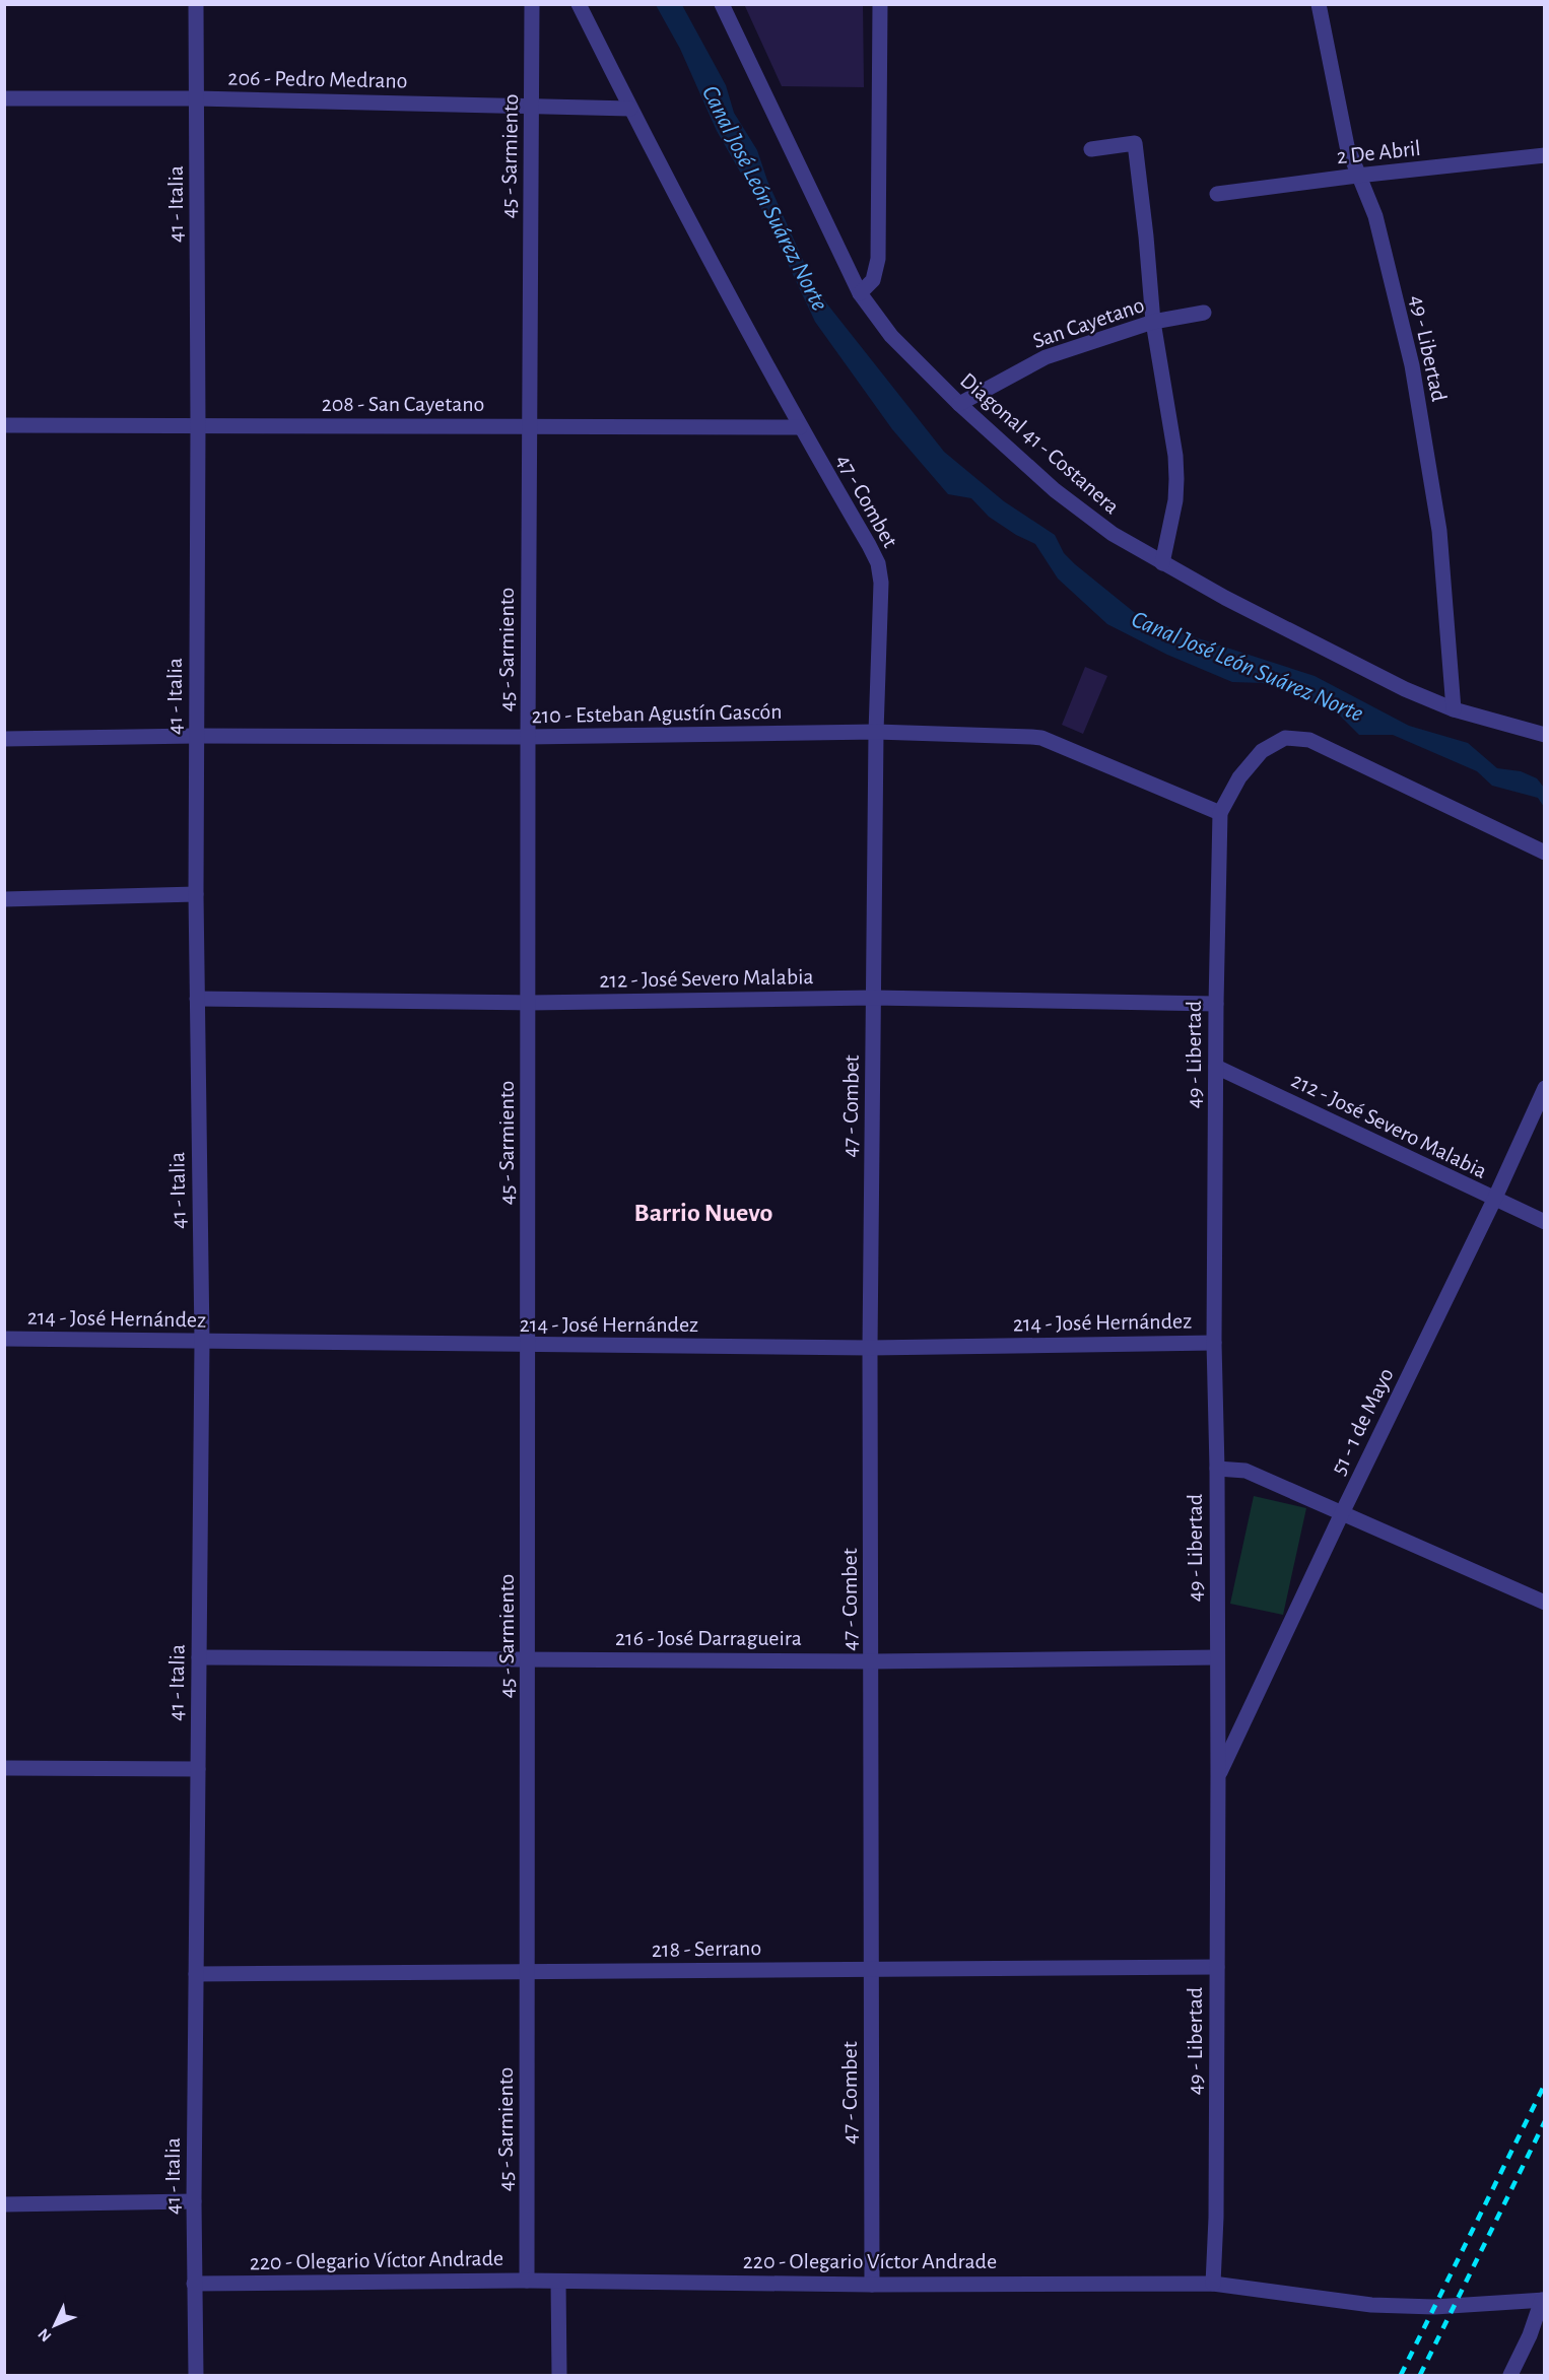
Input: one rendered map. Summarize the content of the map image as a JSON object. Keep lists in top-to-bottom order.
{
  "streets": {
    "street": [
      "206 - Pedro Medrano",
      "2 De Abril",
      "45 - Sarmiento",
      "41 - Italia",
      "San Cayetano",
      "49 - Libertad",
      "208 - San Cayetano",
      "Diagonal 41 - Costanera",
      "47 - Combet",
      "210 - Esteban Agustín Gascón",
      "212 - José Severo Malabia",
      "214 - José Hernández",
      "51 - 1 de Mayo",
      "216 - José Darragueira",
      "218 - Serrano",
      "220 - Olegario Víctor Andrade"
    ]
  },
  "crossings": [
    ["206 - Pedro Medrano", "45 - Sarmiento"],
    ["206 - Pedro Medrano", "41 - Italia"],
    ["206 - Pedro Medrano", "47 - Combet"],
    ["2 De Abril", "49 - Libertad"],
    ["45 - Sarmiento", "208 - San Cayetano"],
    ["45 - Sarmiento", "210 - Esteban Agustín Gascón"],
    ["45 - Sarmiento", "212 - José Severo Malabia"],
    ["45 - Sarmiento", "214 - José Hernández"],
    ["45 - Sarmiento", "216 - José Darragueira"],
    ["45 - Sarmiento", "218 - Serrano"],
    ["45 - Sarmiento", "220 - Olegario Víctor Andrade"],
    ["41 - Italia", "208 - San Cayetano"],
    ["41 - Italia", "210 - Esteban Agustín Gascón"],
    ["41 - Italia", "212 - José Severo Malabia"],
    ["41 - Italia", "214 - José Hernández"],
    ["41 - Italia", "216 - José Darragueira"],
    ["41 - Italia", "218 - Serrano"],
    ["41 - Italia", "220 - Olegario Víctor Andrade"],
    ["San Cayetano", "Diagonal 41 - Costanera"],
    ["49 - Libertad", "Diagonal 41 - Costanera"],
    ["49 - Libertad", "210 - Esteban Agustín Gascón"],
    ["49 - Libertad", "212 - José Severo Malabia"],
    ["49 - Libertad", "214 - José Hernández"],
    ["49 - Libertad", "51 - 1 de Mayo"],
    ["49 - Libertad", "216 - José Darragueira"],
    ["49 - Libertad", "218 - Serrano"],
    ["49 - Libertad", "220 - Olegario Víctor Andrade"],
    ["208 - San Cayetano", "47 - Combet"],
    ["47 - Combet", "210 - Esteban Agustín Gascón"],
    ["47 - Combet", "212 - José Severo Malabia"],
    ["47 - Combet", "214 - José Hernández"],
    ["47 - Combet", "216 - José Darragueira"],
    ["47 - Combet", "218 - Serrano"],
    ["47 - Combet", "220 - Olegario Víctor Andrade"],
    ["212 - José Severo Malabia", "51 - 1 de Mayo"]
  ],
  "districts": ["Barrio Nuevo"],
  "water": ["Canal José León Suárez Norte"],
  "north": "bottom left"
}
